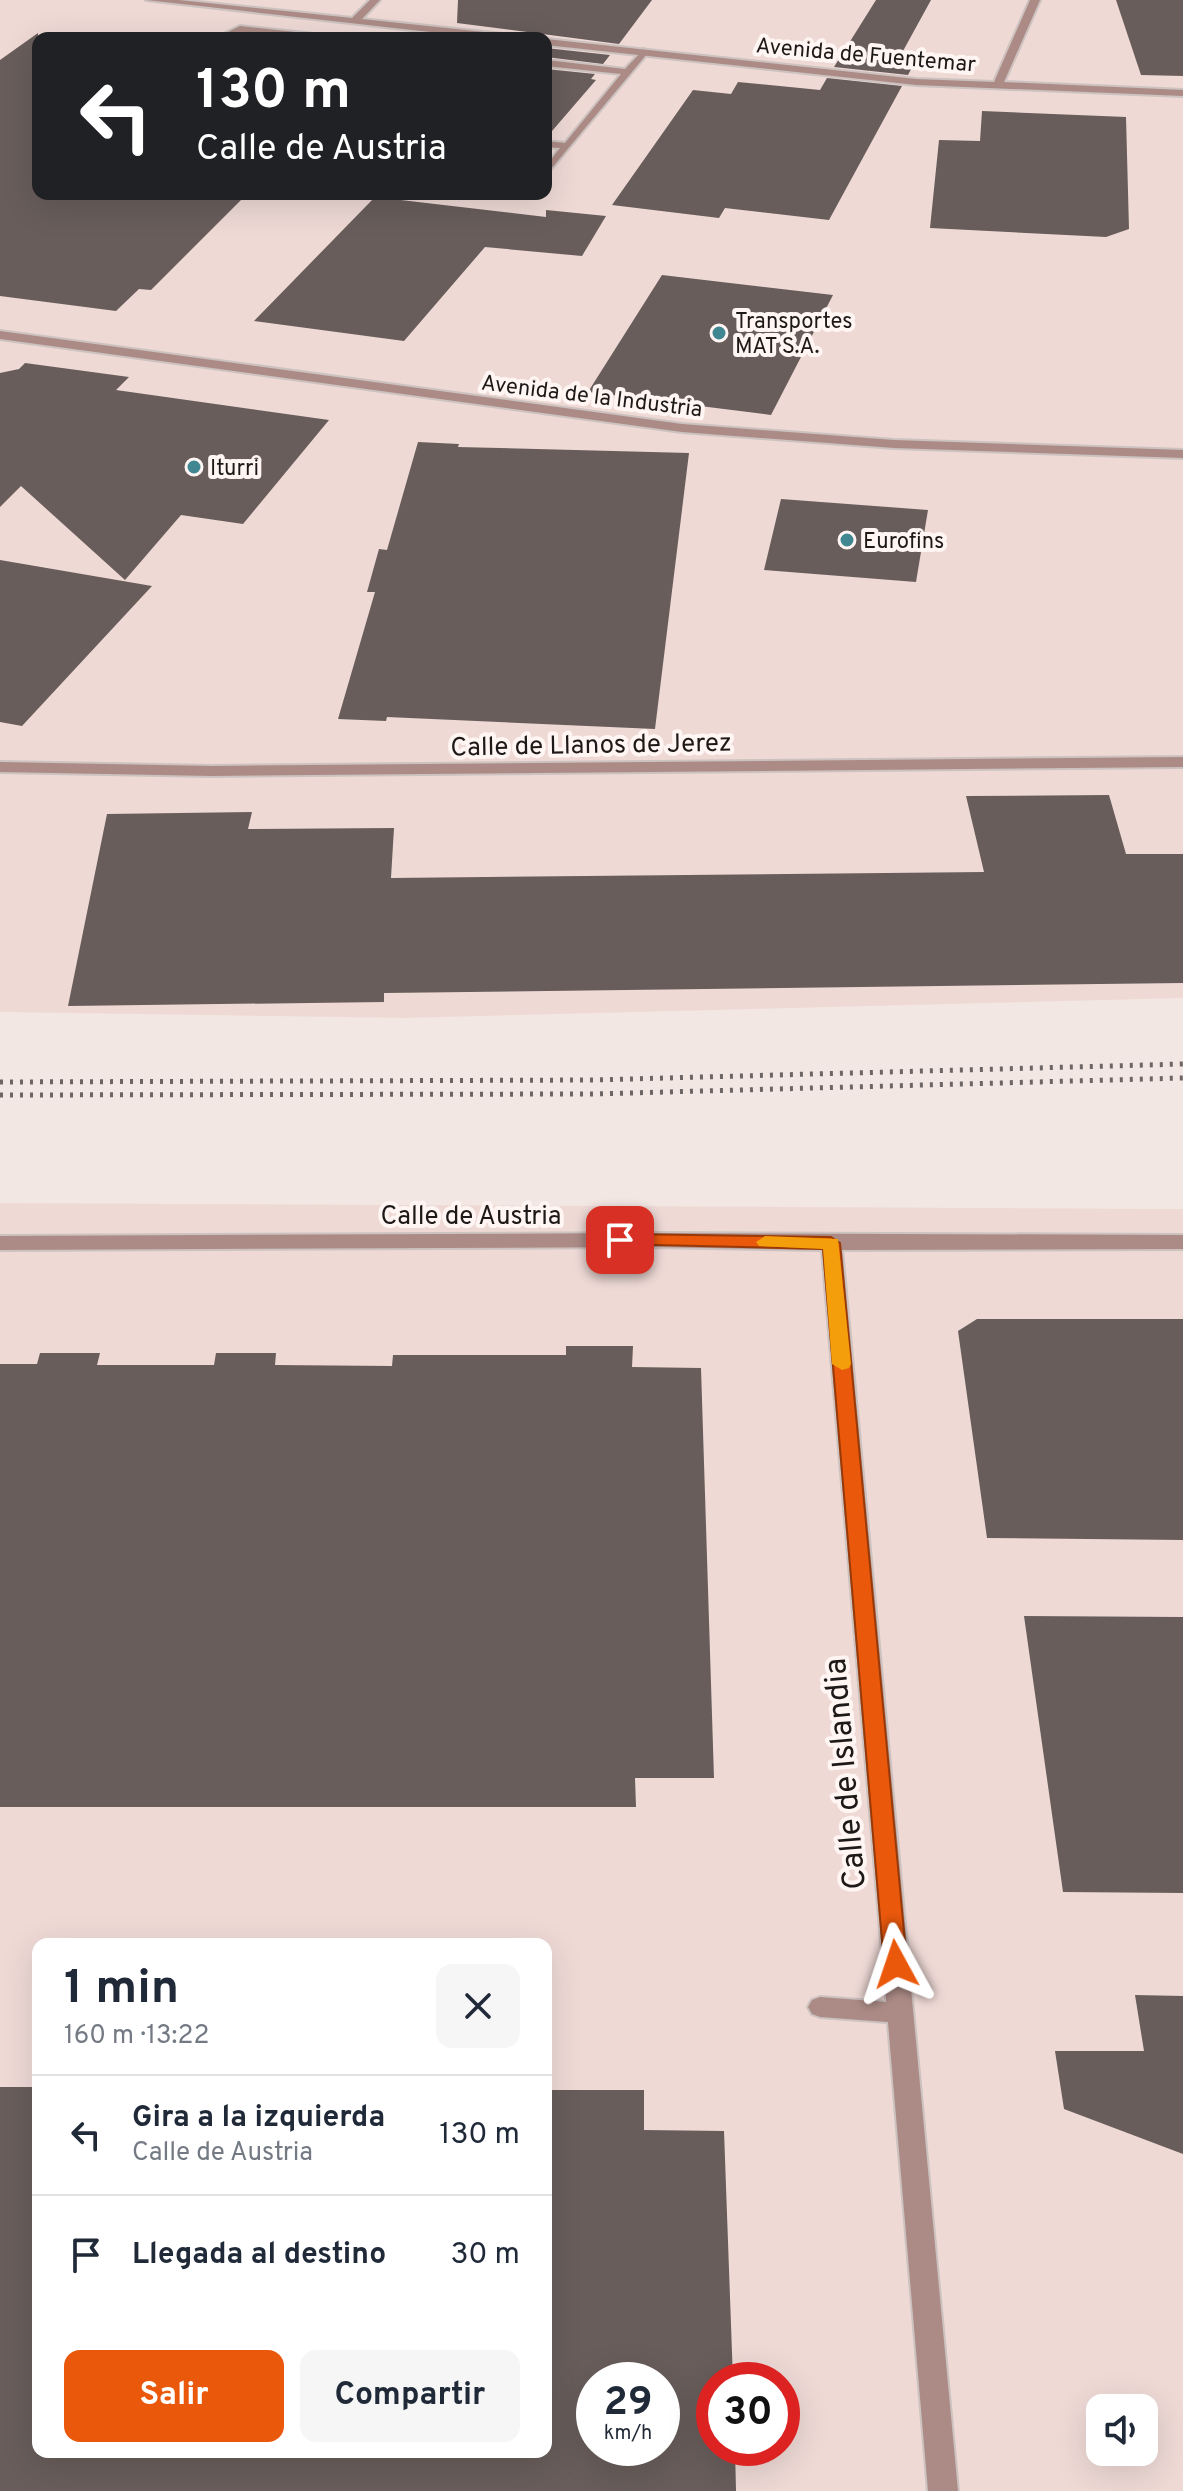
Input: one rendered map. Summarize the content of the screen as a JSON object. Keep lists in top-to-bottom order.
{
  "streets": {
    "street": [
      "Avenida de Fuentemar",
      "Avenida de la Industria",
      "Calle de Llanos de Jerez",
      "Calle de Austria",
      "Calle de Islandia"
    ]
  },
  "crossings": [
    ["Calle de Austria", "Calle de Islandia"]
  ],
  "places": ["Transportes MAT S.A.", "Iturri", "Eurofins"],
  "page": {
    "turn": ["130 m", "Calle de Austria"],
    "heading": ["1 min", "160 m · 13:22"],
    "list": [
      {
        "name": "Gira a la izquierda",
        "note": "Calle de Austria",
        "value": "130 m"
      },
      {
        "name": "Llegada al destino",
        "value": "30 m"
      }
    ],
    "buttons": ["Salir", "Compartir"],
    "speed": "29 km/h",
    "limit": "30"
  }
}
